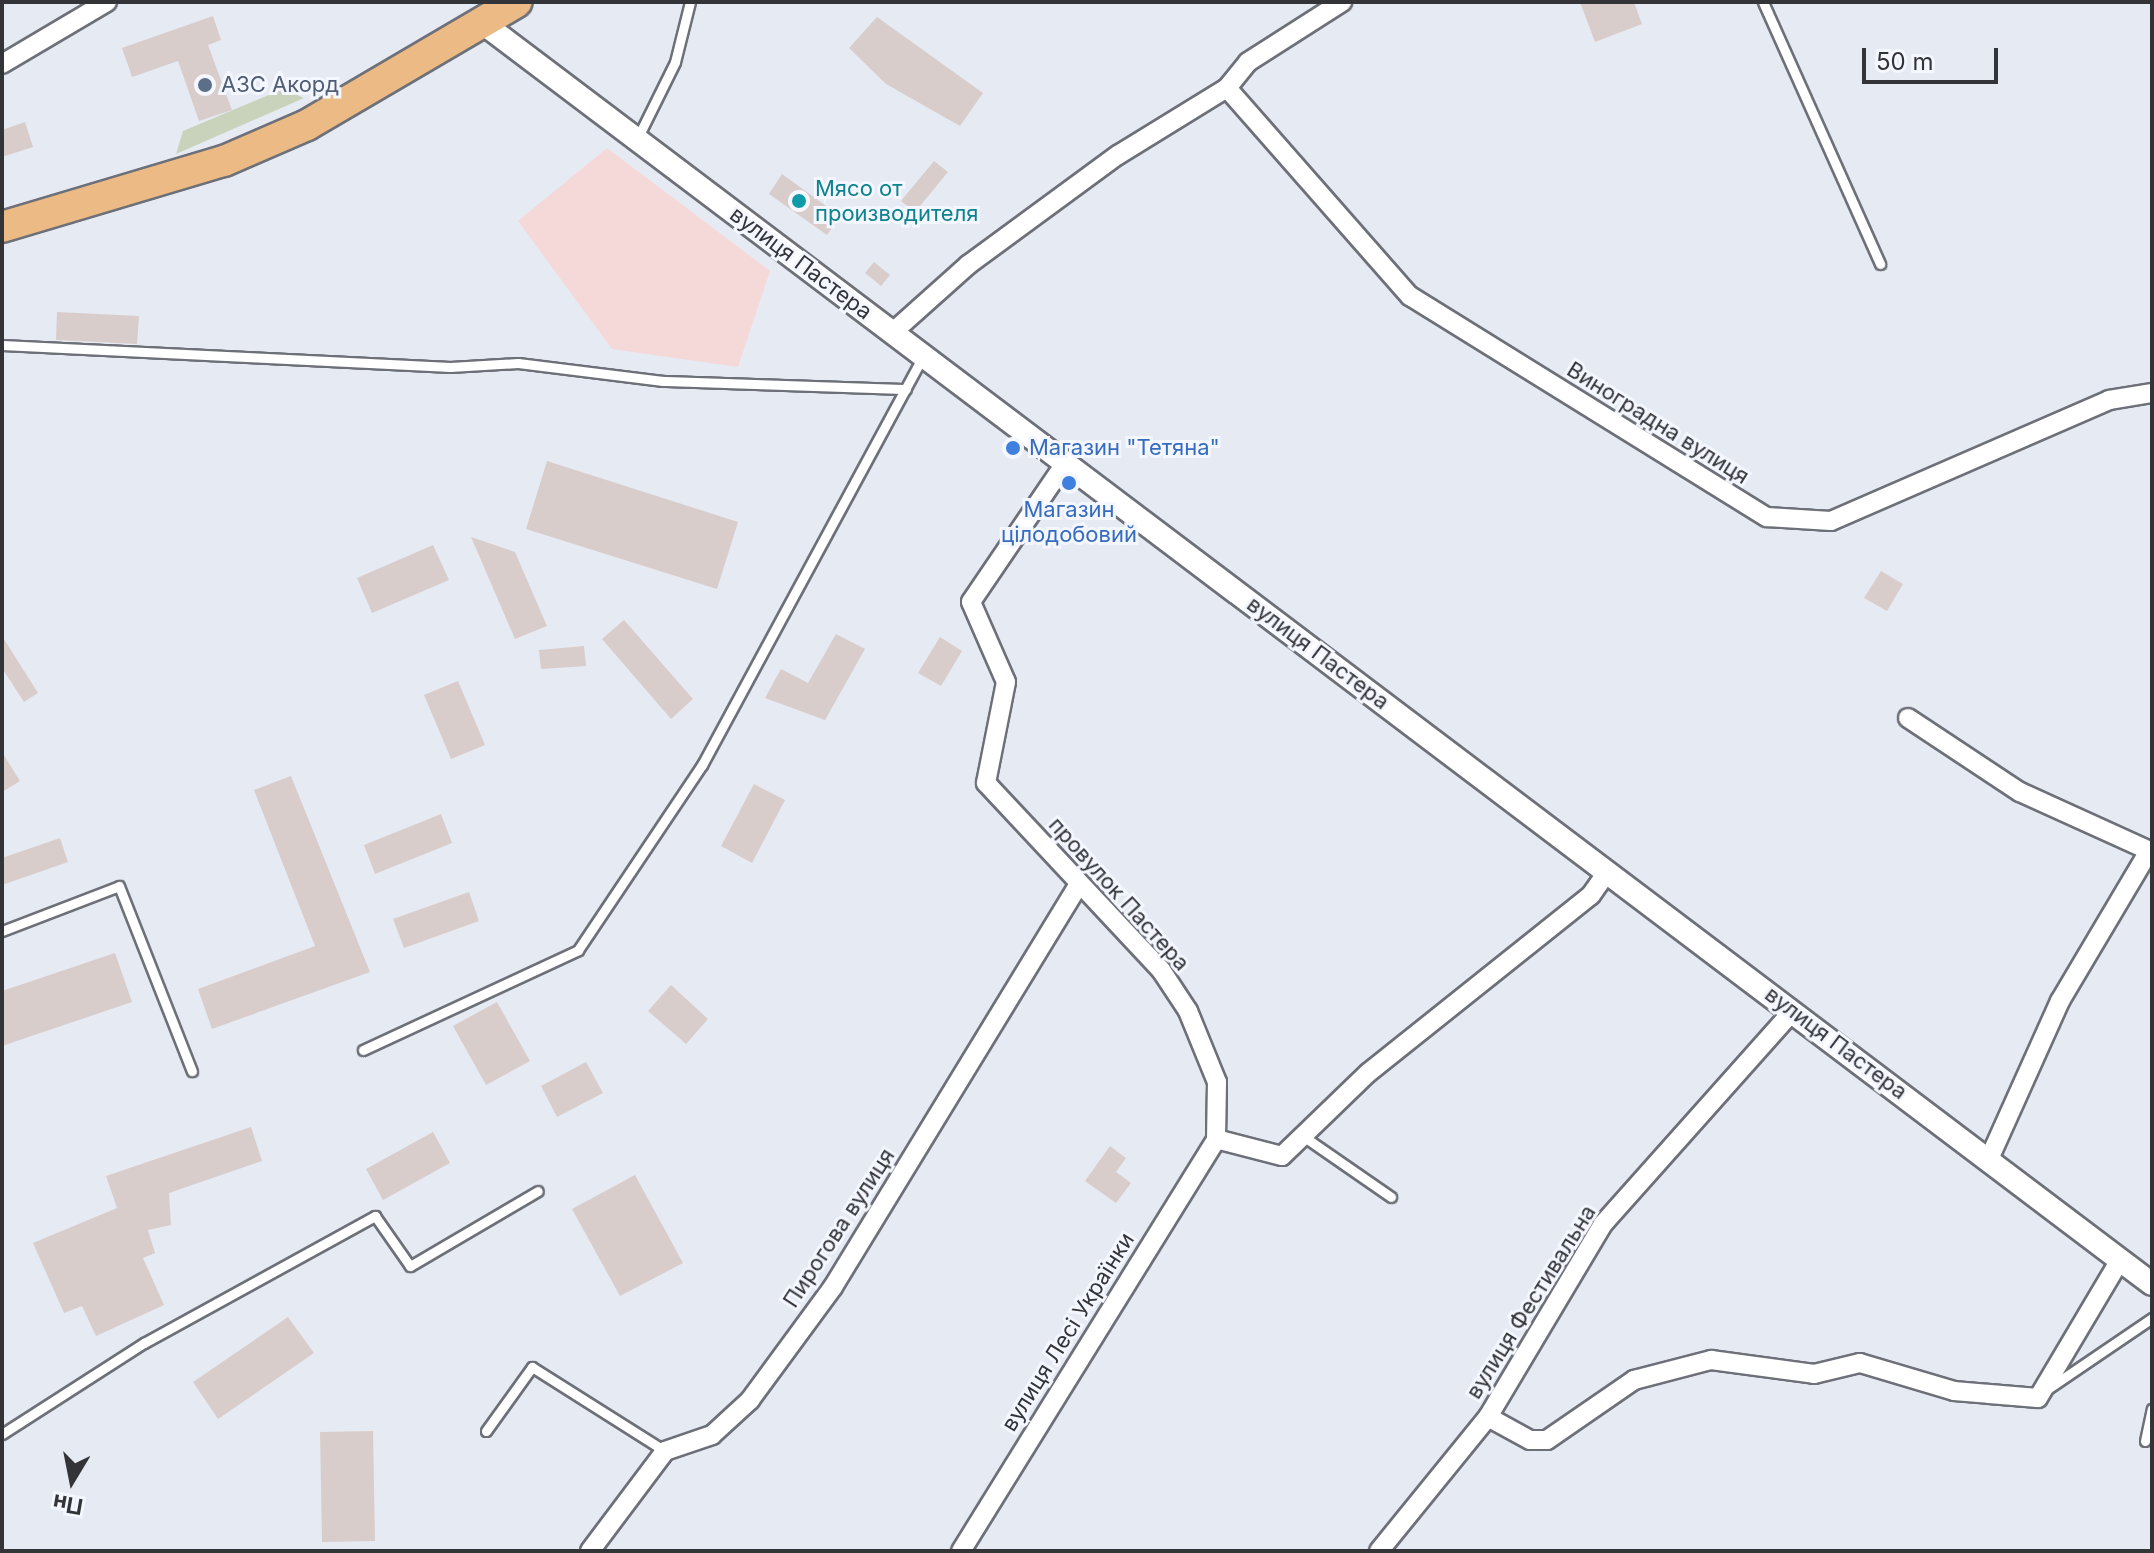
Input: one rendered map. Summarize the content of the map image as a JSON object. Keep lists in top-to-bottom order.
{
  "streets": {
    "street": [
      "вулиця Пастера",
      "Виноградна вулиця",
      "провулок Пастера",
      "Пирогова вулиця",
      "вулиця Фестивальна",
      "вулиця Лесі Українки"
    ]
  },
  "crossings": [
    ["вулиця Пастера", "провулок Пастера"],
    ["вулиця Пастера", "вулиця Фестивальна"],
    ["провулок Пастера", "Пирогова вулиця"],
    ["провулок Пастера", "вулиця Лесі Українки"]
  ],
  "places": [
    "АЗС Акорд",
    "Мясо от производителя",
    "Магазин \"Тетяна\"",
    "Магазин цілодобовий"
  ],
  "scale_bar": "50 m",
  "north": "bottom"
}
